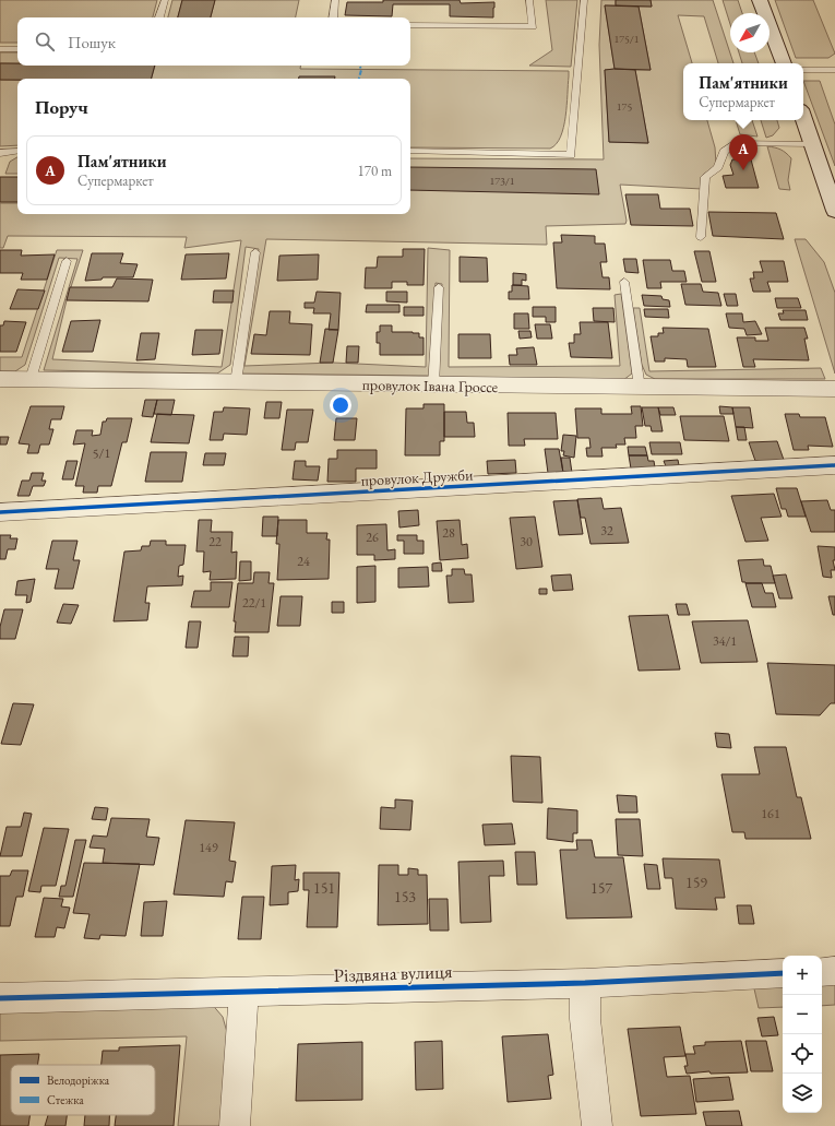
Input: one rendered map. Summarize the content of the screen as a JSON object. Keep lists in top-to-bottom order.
{
  "streets": {
    "street": ["провулок Івана Гроссе", "провулок Дружби", "Різдвяна вулиця"]
  },
  "house_numbers": [
    "175/1",
    "175",
    "173/1",
    "5/1",
    "32",
    "28",
    "26",
    "22",
    "30",
    "24",
    "22/1",
    "34/1",
    "161",
    "149",
    "159",
    "151",
    "157",
    "153"
  ],
  "legend": ["Велодоріжка", "Стежка"],
  "north": "bottom left",
  "page": {
    "search": "Пошук",
    "popup": ["Пам'ятники", "Супермаркет"],
    "heading": "Поруч",
    "pins": "A",
    "list": [
      {
        "mark": "A",
        "name": "Пам'ятники",
        "note": "Супермаркет",
        "value": "170 m"
      }
    ],
    "map_buttons": ["+", "−"]
  }
}
